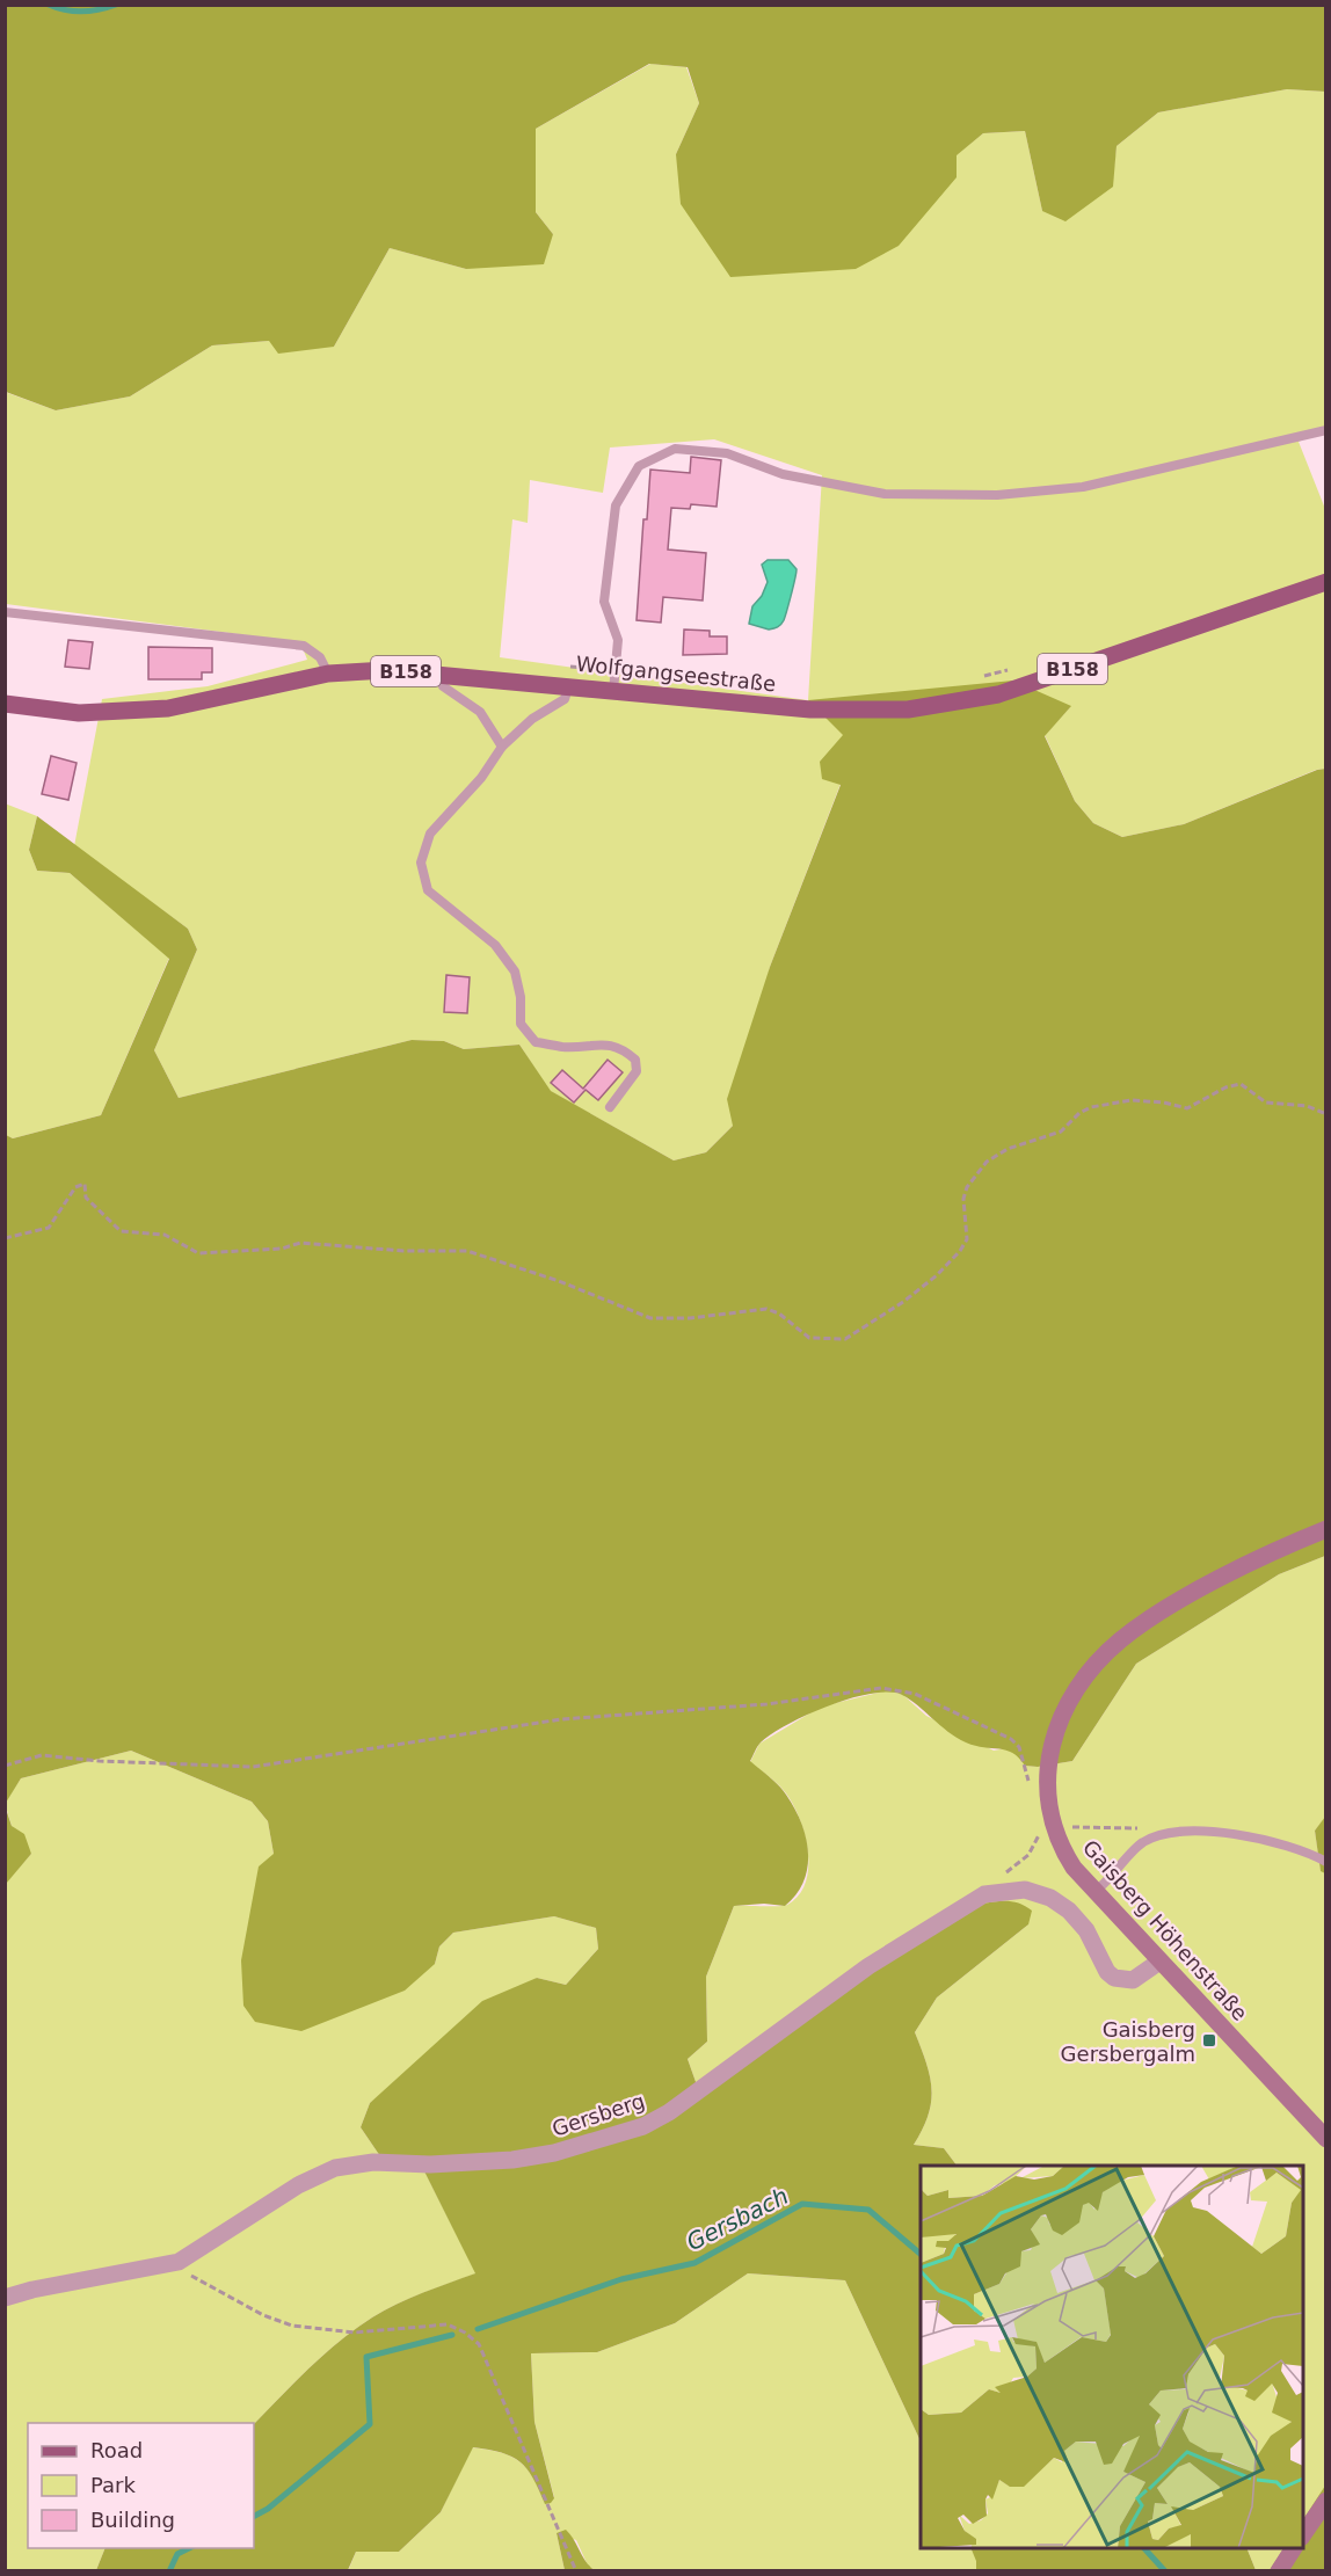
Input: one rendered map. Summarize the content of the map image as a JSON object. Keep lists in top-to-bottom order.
{
  "streets": {
    "main road": ["B158", "Wolfgangseestraße", "Gaisberg Höhenstraße"],
    "street": ["Gersberg"]
  },
  "crossings": [
    ["Gaisberg Höhenstraße", "Gersberg"]
  ],
  "water": ["Gersbach"],
  "places": {
    "transit": ["Gaisberg Gersbergalm"]
  },
  "legend": ["Road", "Park", "Building"]
}
